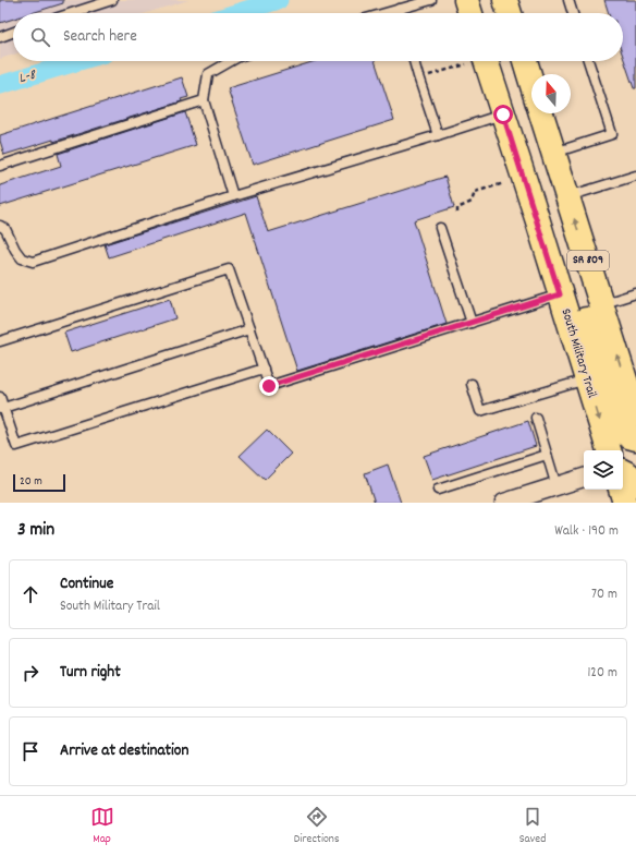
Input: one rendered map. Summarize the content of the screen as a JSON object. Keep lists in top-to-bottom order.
{
  "streets": {
    "main road": ["SR 809", "South Military Trail"]
  },
  "water": ["L-8"],
  "scale_bar": "20 m",
  "north": "top",
  "page": {
    "search": "Search here",
    "scale": "20 m",
    "heading": ["3 min", "Walk · 190 m"],
    "list": [
      ["Continue", "South Military Trail", "70 m"],
      ["Turn right", "120 m"],
      "Arrive at destination"
    ],
    "nav": ["Map", "Directions", "Saved"]
  }
}
